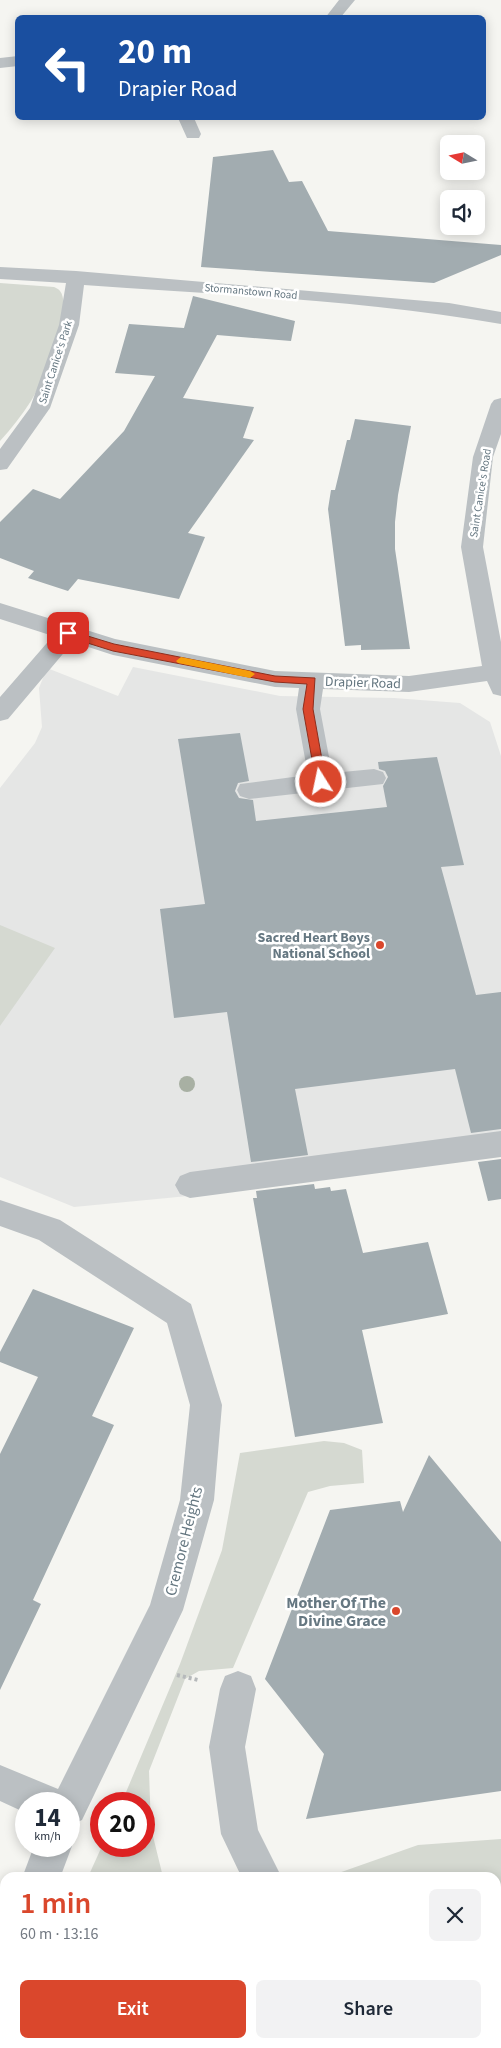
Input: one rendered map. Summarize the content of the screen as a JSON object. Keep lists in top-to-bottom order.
{
  "streets": {
    "street": [
      "Stormanstown Road",
      "Saint Canice's Park",
      "Saint Canice's Road",
      "Drapier Road",
      "Cremore Heights"
    ]
  },
  "crossings": [
    ["Stormanstown Road", "Saint Canice's Park"],
    ["Saint Canice's Road", "Drapier Road"]
  ],
  "places": ["Sacred Heart Boys National School", "Mother Of The Divine Grace"],
  "north": "left",
  "page": {
    "turn": ["20 m", "Drapier Road"],
    "speed": "14 km/h",
    "limit": "20",
    "heading": ["1 min", "60 m · 13:16"],
    "buttons": ["Exit", "Share"]
  }
}
